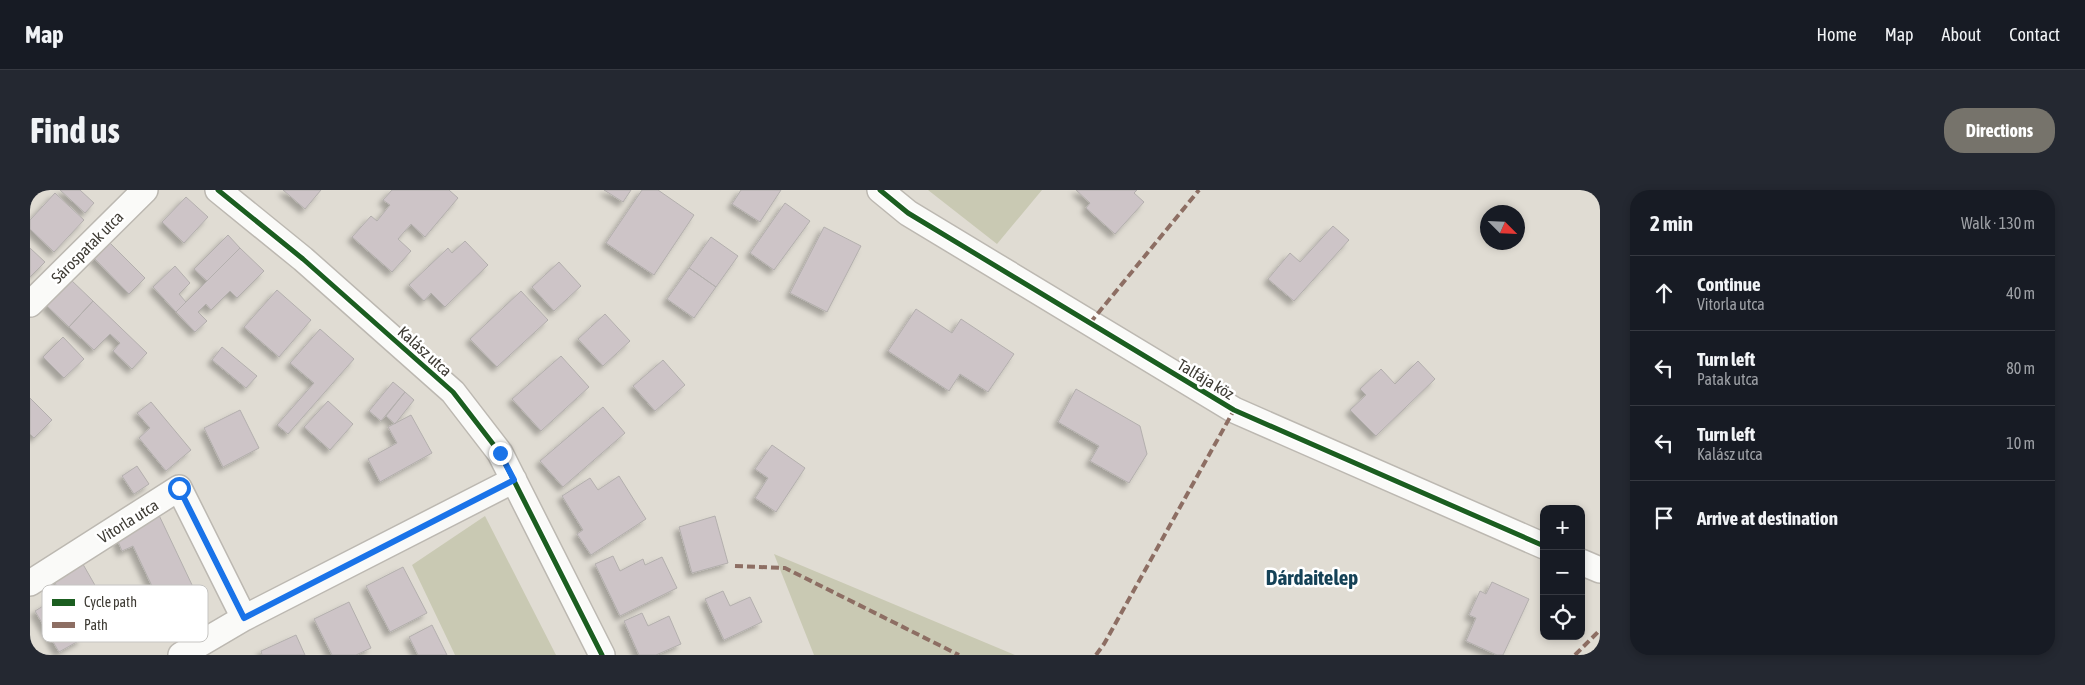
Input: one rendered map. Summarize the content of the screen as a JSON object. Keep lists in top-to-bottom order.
{
  "streets": {
    "street": [
      "Sárospatak utca",
      "Kalász utca",
      "Talfája köz",
      "Vitorla utca"
    ]
  },
  "districts": ["Dárdaitelep"],
  "legend": ["Cycle path", "Path"],
  "north": "bottom right",
  "page": {
    "header": "Map",
    "nav": [
      "Home",
      "Map",
      "About",
      "Contact"
    ],
    "buttons": "Directions",
    "title": "Find us",
    "heading": ["2 min", "Walk · 130 m"],
    "list": [
      ["Continue", "Vitorla utca", "40 m"],
      ["Turn left", "Patak utca", "80 m"],
      ["Turn left", "Kalász utca", "10 m"],
      "Arrive at destination"
    ],
    "map_buttons": ["+", "−"]
  }
}
